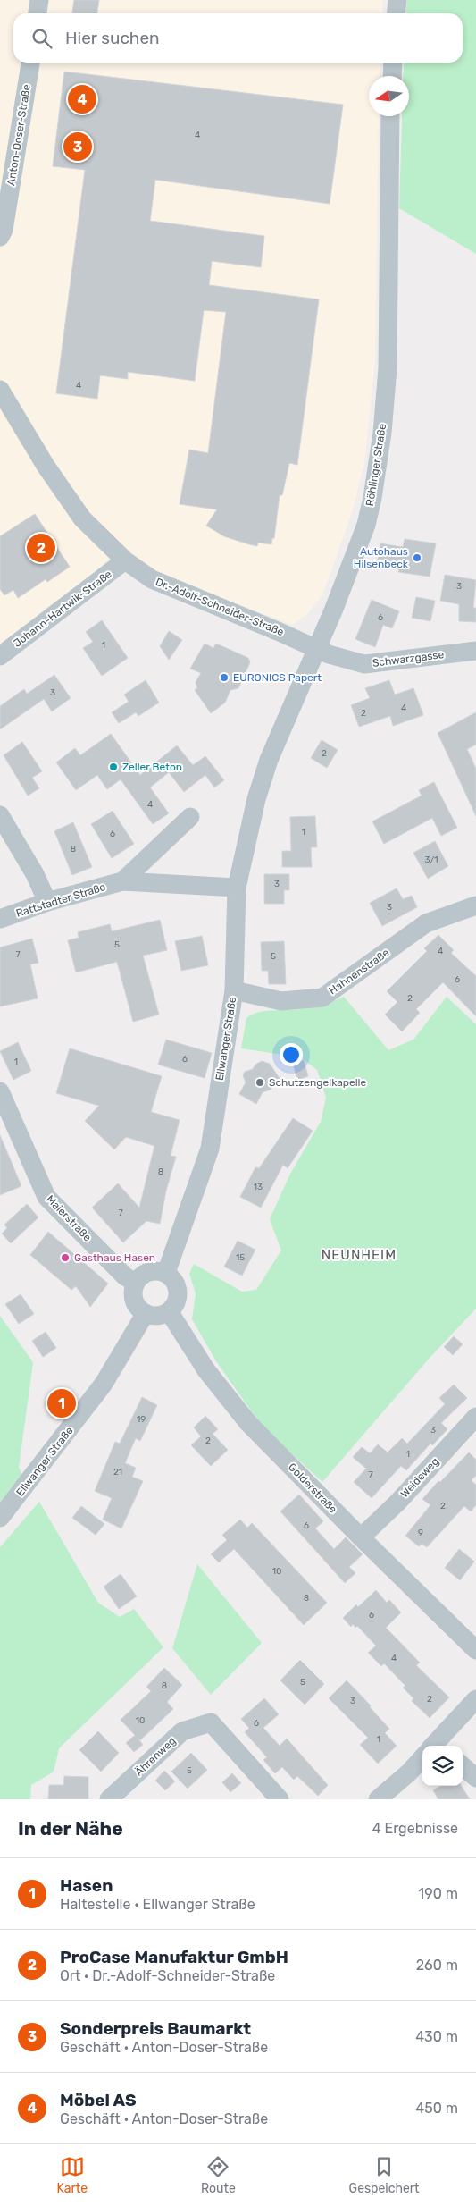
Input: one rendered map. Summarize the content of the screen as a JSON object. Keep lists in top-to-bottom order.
{
  "streets": {
    "street": [
      "Anton-Doser-Straße",
      "Röhlinger Straße",
      "Dr.-Adolf-Schneider-Straße",
      "Johann-Hartwik-Straße",
      "Schwarzgasse",
      "Rattstadter Straße",
      "Hahnenstraße",
      "Ellwanger Straße",
      "Maierstraße",
      "Weideweg",
      "Golderstraße",
      "Ährenweg"
    ]
  },
  "crossings": [
    ["Röhlinger Straße", "Dr.-Adolf-Schneider-Straße"],
    ["Röhlinger Straße", "Schwarzgasse"],
    ["Röhlinger Straße", "Ellwanger Straße"],
    ["Dr.-Adolf-Schneider-Straße", "Johann-Hartwik-Straße"],
    ["Dr.-Adolf-Schneider-Straße", "Schwarzgasse"],
    ["Rattstadter Straße", "Ellwanger Straße"],
    ["Hahnenstraße", "Ellwanger Straße"],
    ["Ellwanger Straße", "Maierstraße"],
    ["Ellwanger Straße", "Golderstraße"],
    ["Maierstraße", "Golderstraße"],
    ["Weideweg", "Golderstraße"]
  ],
  "districts": ["NEUNHEIM"],
  "places": [
    "Autohaus Hilsenbeck",
    "EURONICS Papert",
    "Zeller Beton",
    "Schutzengelkapelle",
    "Gasthaus Hasen"
  ],
  "house_numbers": [
    "4",
    "4",
    "3",
    "6",
    "1",
    "3",
    "4",
    "2",
    "2",
    "4",
    "1",
    "6",
    "8",
    "3/1",
    "3",
    "3",
    "5",
    "4",
    "7",
    "5",
    "6",
    "2",
    "6",
    "1",
    "8",
    "13",
    "7",
    "15",
    "19",
    "3",
    "2",
    "1",
    "21",
    "7",
    "2",
    "6",
    "9",
    "10",
    "8",
    "6",
    "4",
    "5",
    "8",
    "2",
    "3",
    "10",
    "6",
    "1",
    "5"
  ],
  "north": "left",
  "page": {
    "search": "Hier suchen",
    "pins": [
      "4",
      "3",
      "2",
      "1"
    ],
    "heading": ["In der Nähe", "4 Ergebnisse"],
    "list": [
      {
        "mark": "1",
        "name": "Hasen",
        "note": "Haltestelle · Ellwanger Straße",
        "value": "190 m"
      },
      {
        "mark": "2",
        "name": "ProCase Manufaktur GmbH",
        "note": "Ort · Dr.-Adolf-Schneider-Straße",
        "value": "260 m"
      },
      {
        "mark": "3",
        "name": "Sonderpreis Baumarkt",
        "note": "Geschäft · Anton-Doser-Straße",
        "value": "430 m"
      },
      {
        "mark": "4",
        "name": "Möbel AS",
        "note": "Geschäft · Anton-Doser-Straße",
        "value": "450 m"
      }
    ],
    "nav": ["Karte", "Route", "Gespeichert"]
  }
}
